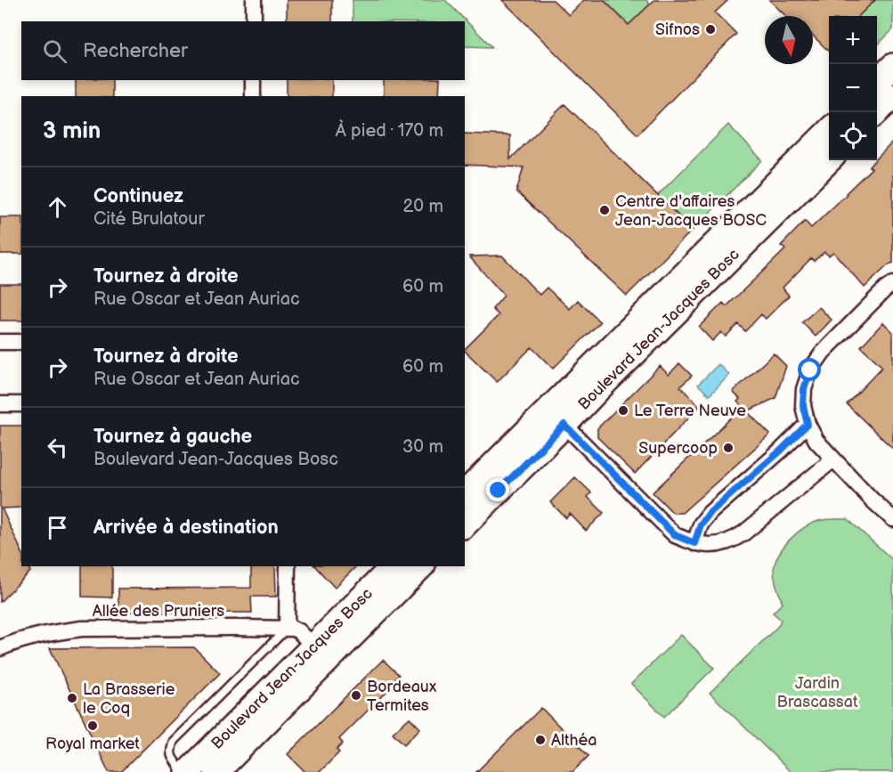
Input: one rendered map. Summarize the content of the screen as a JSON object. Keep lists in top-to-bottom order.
{
  "streets": {
    "main road": ["Boulevard Jean-Jacques Bosc"],
    "street": ["Allée des Pruniers"]
  },
  "parks": ["Jardin Brascassat"],
  "places": [
    "Sifnos",
    "Centre d'affaires Jean-Jacques BOSC",
    "Le Terre Neuve",
    "Supercoop",
    "Bordeaux Termites",
    "La Brasserie le Coq",
    "Royal market",
    "Althéa"
  ],
  "north": "bottom",
  "page": {
    "map_buttons": ["+", "−"],
    "search": "Rechercher",
    "heading": ["3 min", "À pied · 170 m"],
    "list": [
      ["Continuez", "Cité Brulatour", "20 m"],
      ["Tournez à droite", "Rue Oscar et Jean Auriac", "60 m"],
      ["Tournez à droite", "Rue Oscar et Jean Auriac", "60 m"],
      ["Tournez à gauche", "Boulevard Jean-Jacques Bosc", "30 m"],
      "Arrivée à destination"
    ]
  }
}
